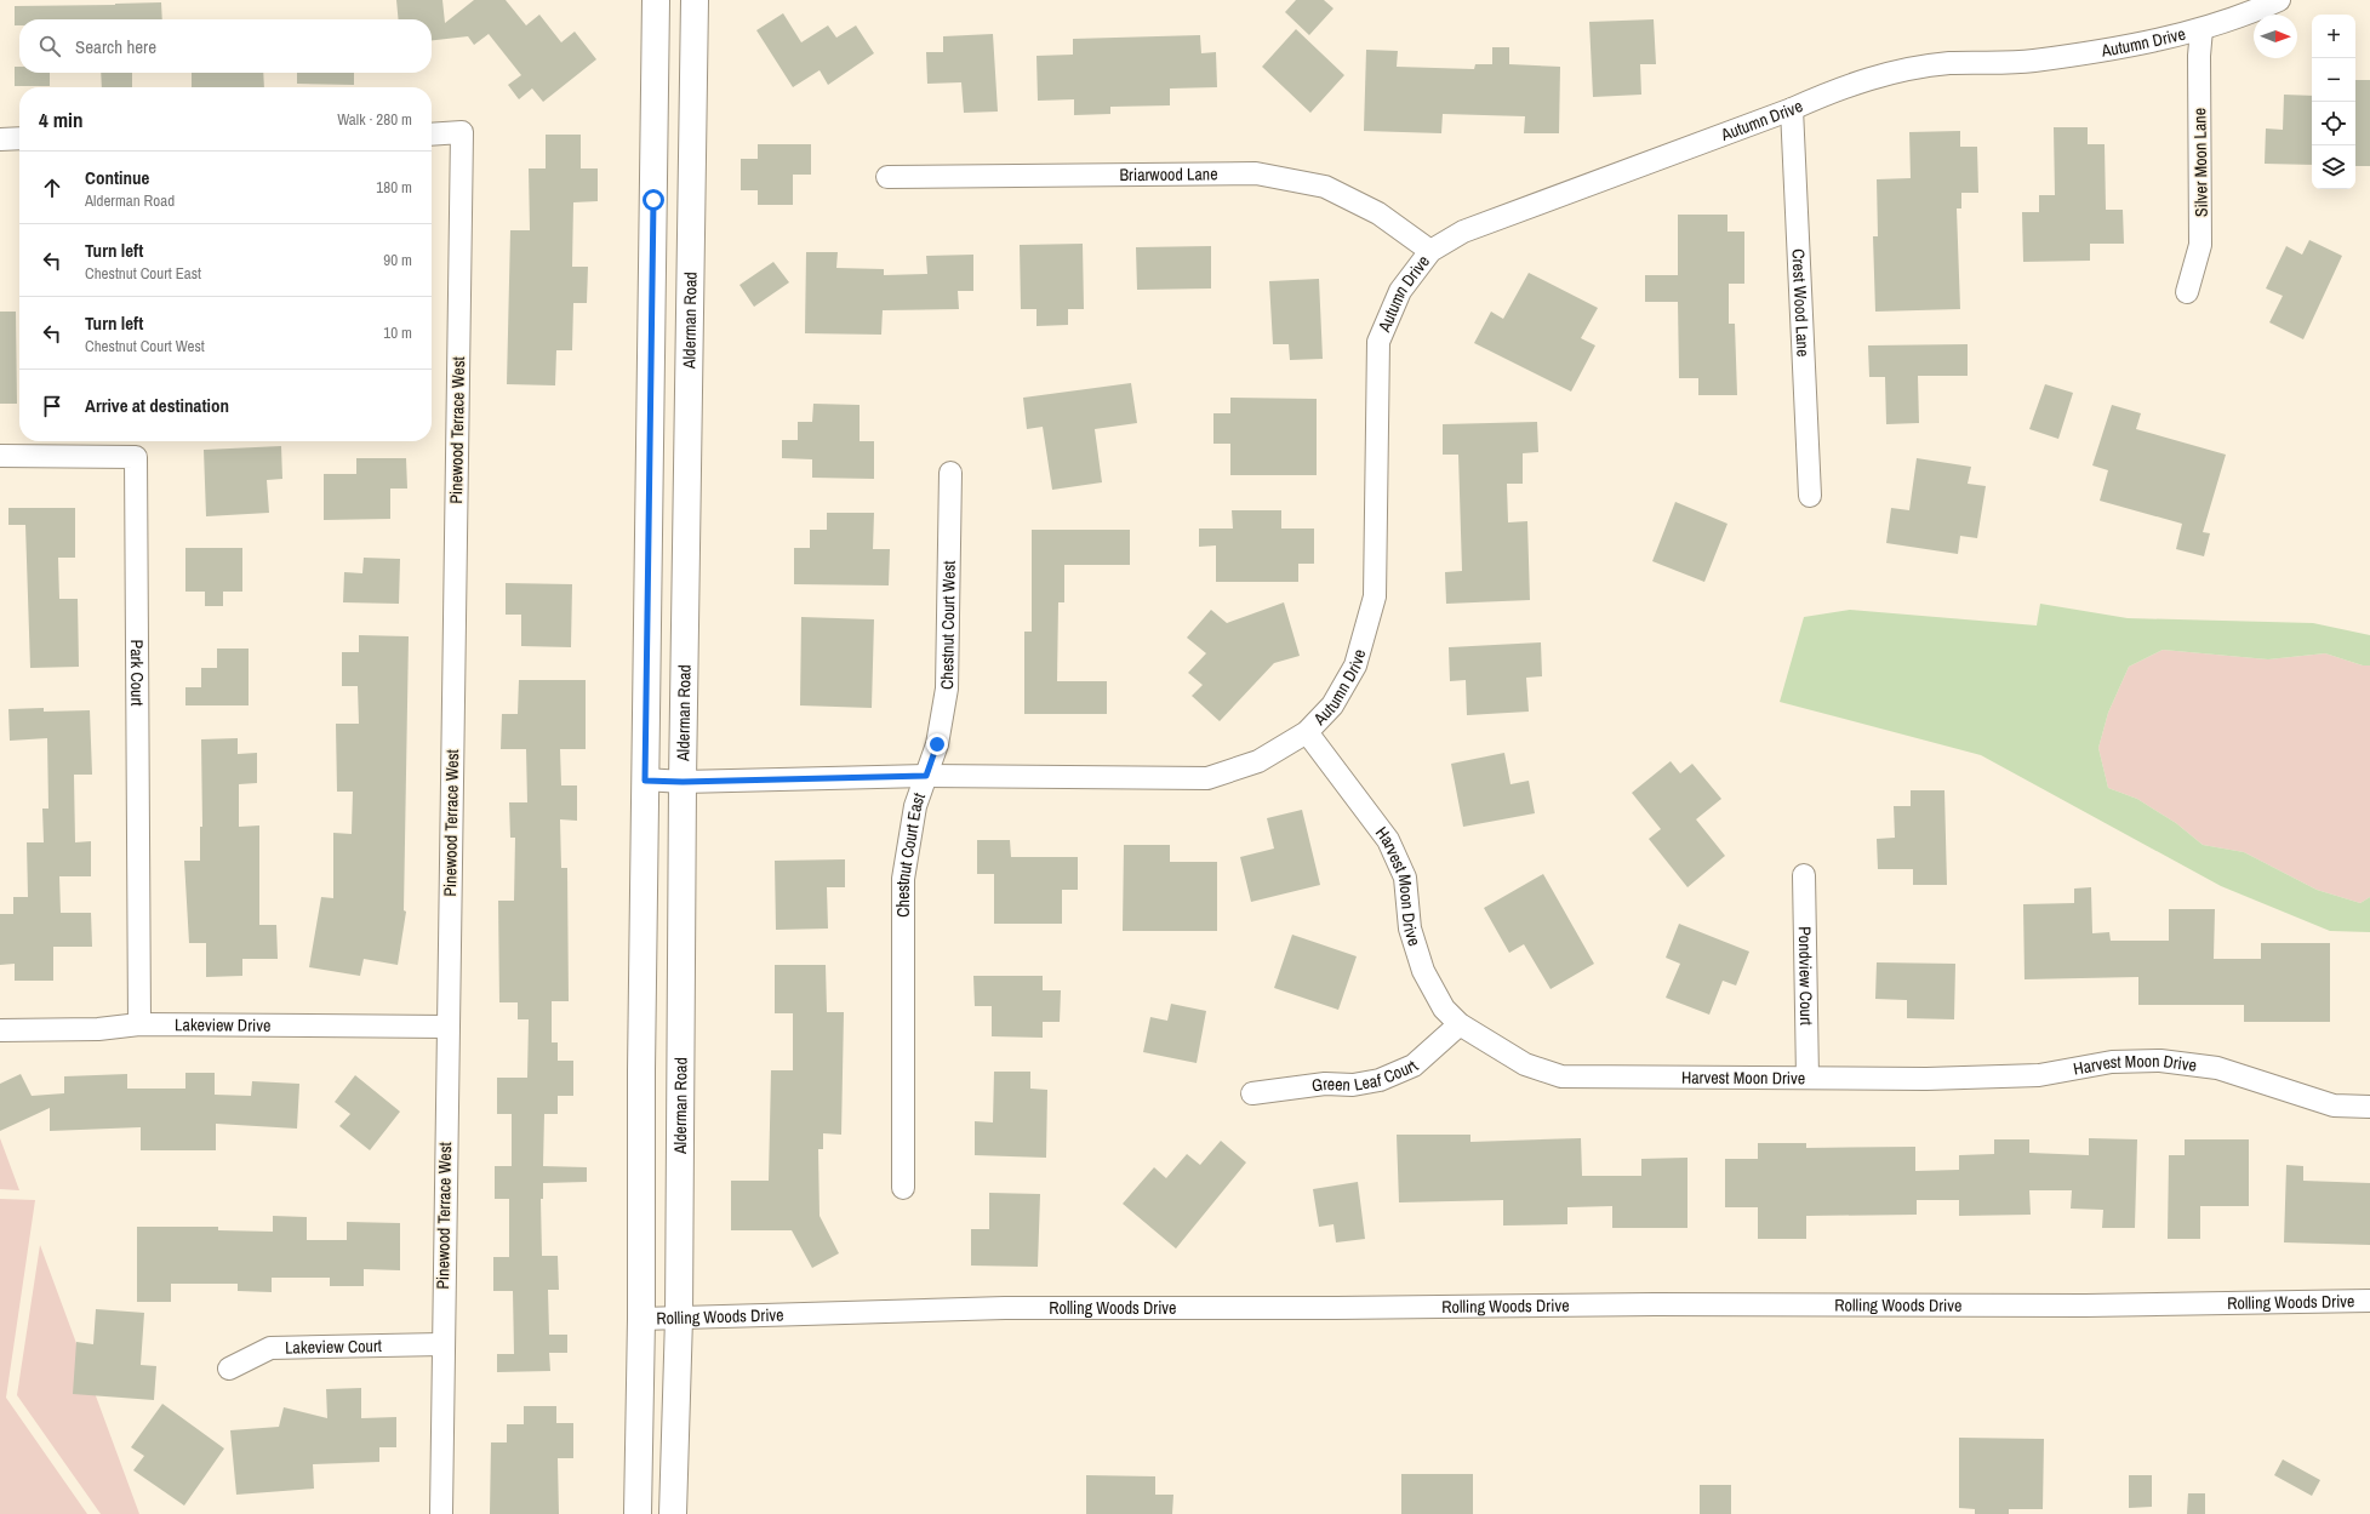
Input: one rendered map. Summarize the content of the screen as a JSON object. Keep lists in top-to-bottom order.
{
  "streets": {
    "main road": ["Alderman Road"],
    "street": [
      "Autumn Drive",
      "Silver Moon Lane",
      "Briarwood Lane",
      "Crest Wood Lane",
      "Pinewood Terrace West",
      "Chestnut Court West",
      "Park Court",
      "Chestnut Court East",
      "Harvest Moon Drive",
      "Pondview Court",
      "Lakeview Drive",
      "Green Leaf Court",
      "Rolling Woods Drive",
      "Lakeview Court"
    ]
  },
  "crossings": [
    ["Autumn Drive", "Silver Moon Lane"],
    ["Autumn Drive", "Briarwood Lane"],
    ["Autumn Drive", "Crest Wood Lane"],
    ["Autumn Drive", "Chestnut Court West"],
    ["Autumn Drive", "Chestnut Court East"],
    ["Autumn Drive", "Harvest Moon Drive"],
    ["Alderman Road", "Chestnut Court East"],
    ["Alderman Road", "Rolling Woods Drive"],
    ["Pinewood Terrace West", "Lakeview Drive"],
    ["Pinewood Terrace West", "Lakeview Court"],
    ["Chestnut Court West", "Chestnut Court East"],
    ["Park Court", "Lakeview Drive"],
    ["Harvest Moon Drive", "Pondview Court"],
    ["Harvest Moon Drive", "Green Leaf Court"]
  ],
  "north": "right",
  "page": {
    "map_buttons": ["+", "−"],
    "search": "Search here",
    "heading": ["4 min", "Walk · 280 m"],
    "list": [
      ["Continue", "Alderman Road", "180 m"],
      ["Turn left", "Chestnut Court East", "90 m"],
      ["Turn left", "Chestnut Court West", "10 m"],
      "Arrive at destination"
    ]
  }
}
